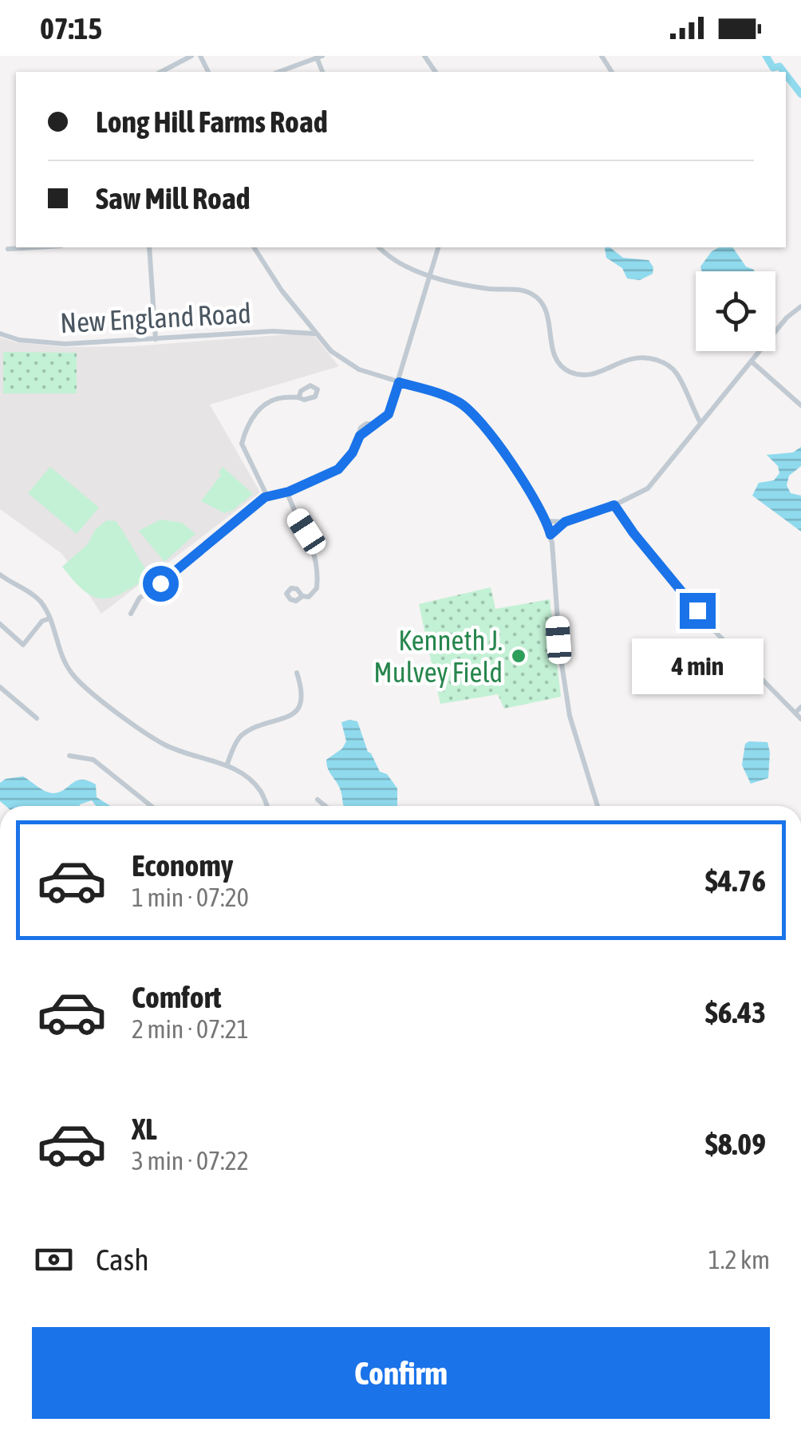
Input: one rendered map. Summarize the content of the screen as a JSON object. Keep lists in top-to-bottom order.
{
  "streets": {
    "street": ["New England Road"]
  },
  "places": ["Kenneth J. Mulvey Field"],
  "page": {
    "status": "07:15",
    "banner": ["Long Hill Farms Road", "Saw Mill Road"],
    "bubble": "4 min",
    "list": [
      {
        "name": "Economy",
        "note": "1 min · 07:20",
        "value": "$4.76"
      },
      {
        "name": "Comfort",
        "note": "2 min · 07:21",
        "value": "$6.43"
      },
      {
        "name": "XL",
        "note": "3 min · 07:22",
        "value": "$8.09"
      }
    ],
    "pay": ["Cash", "1.2 km"],
    "buttons": "Confirm"
  }
}
